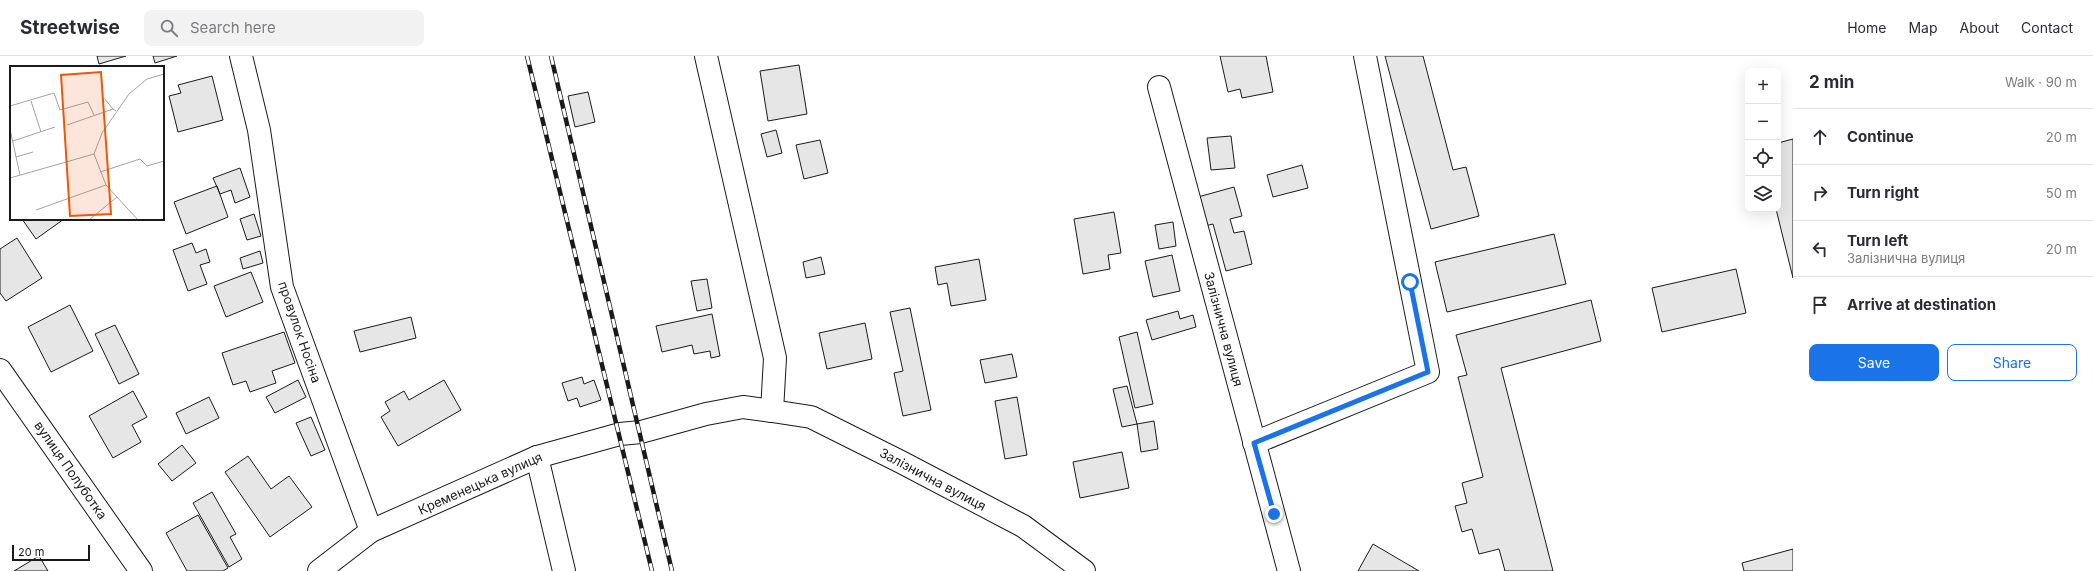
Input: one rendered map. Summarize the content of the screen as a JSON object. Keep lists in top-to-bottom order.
{
  "streets": {
    "main road": [
      "Залізнична вулиця",
      "провулок Носіна",
      "вулиця Полуботка",
      "Кременецька вулиця"
    ]
  },
  "crossings": [
    ["Залізнична вулиця", "Кременецька вулиця"],
    ["провулок Носіна", "Кременецька вулиця"]
  ],
  "scale_bar": "20 m",
  "page": {
    "header": "Streetwise",
    "search": "Search here",
    "nav": [
      "Home",
      "Map",
      "About",
      "Contact"
    ],
    "heading": ["2 min", "Walk · 90 m"],
    "map_buttons": ["+", "−"],
    "list": [
      ["Continue", "20 m"],
      ["Turn right", "50 m"],
      ["Turn left", "Залізнична вулиця", "20 m"],
      "Arrive at destination"
    ],
    "buttons": ["Save", "Share"],
    "scale": "20 m"
  }
}
